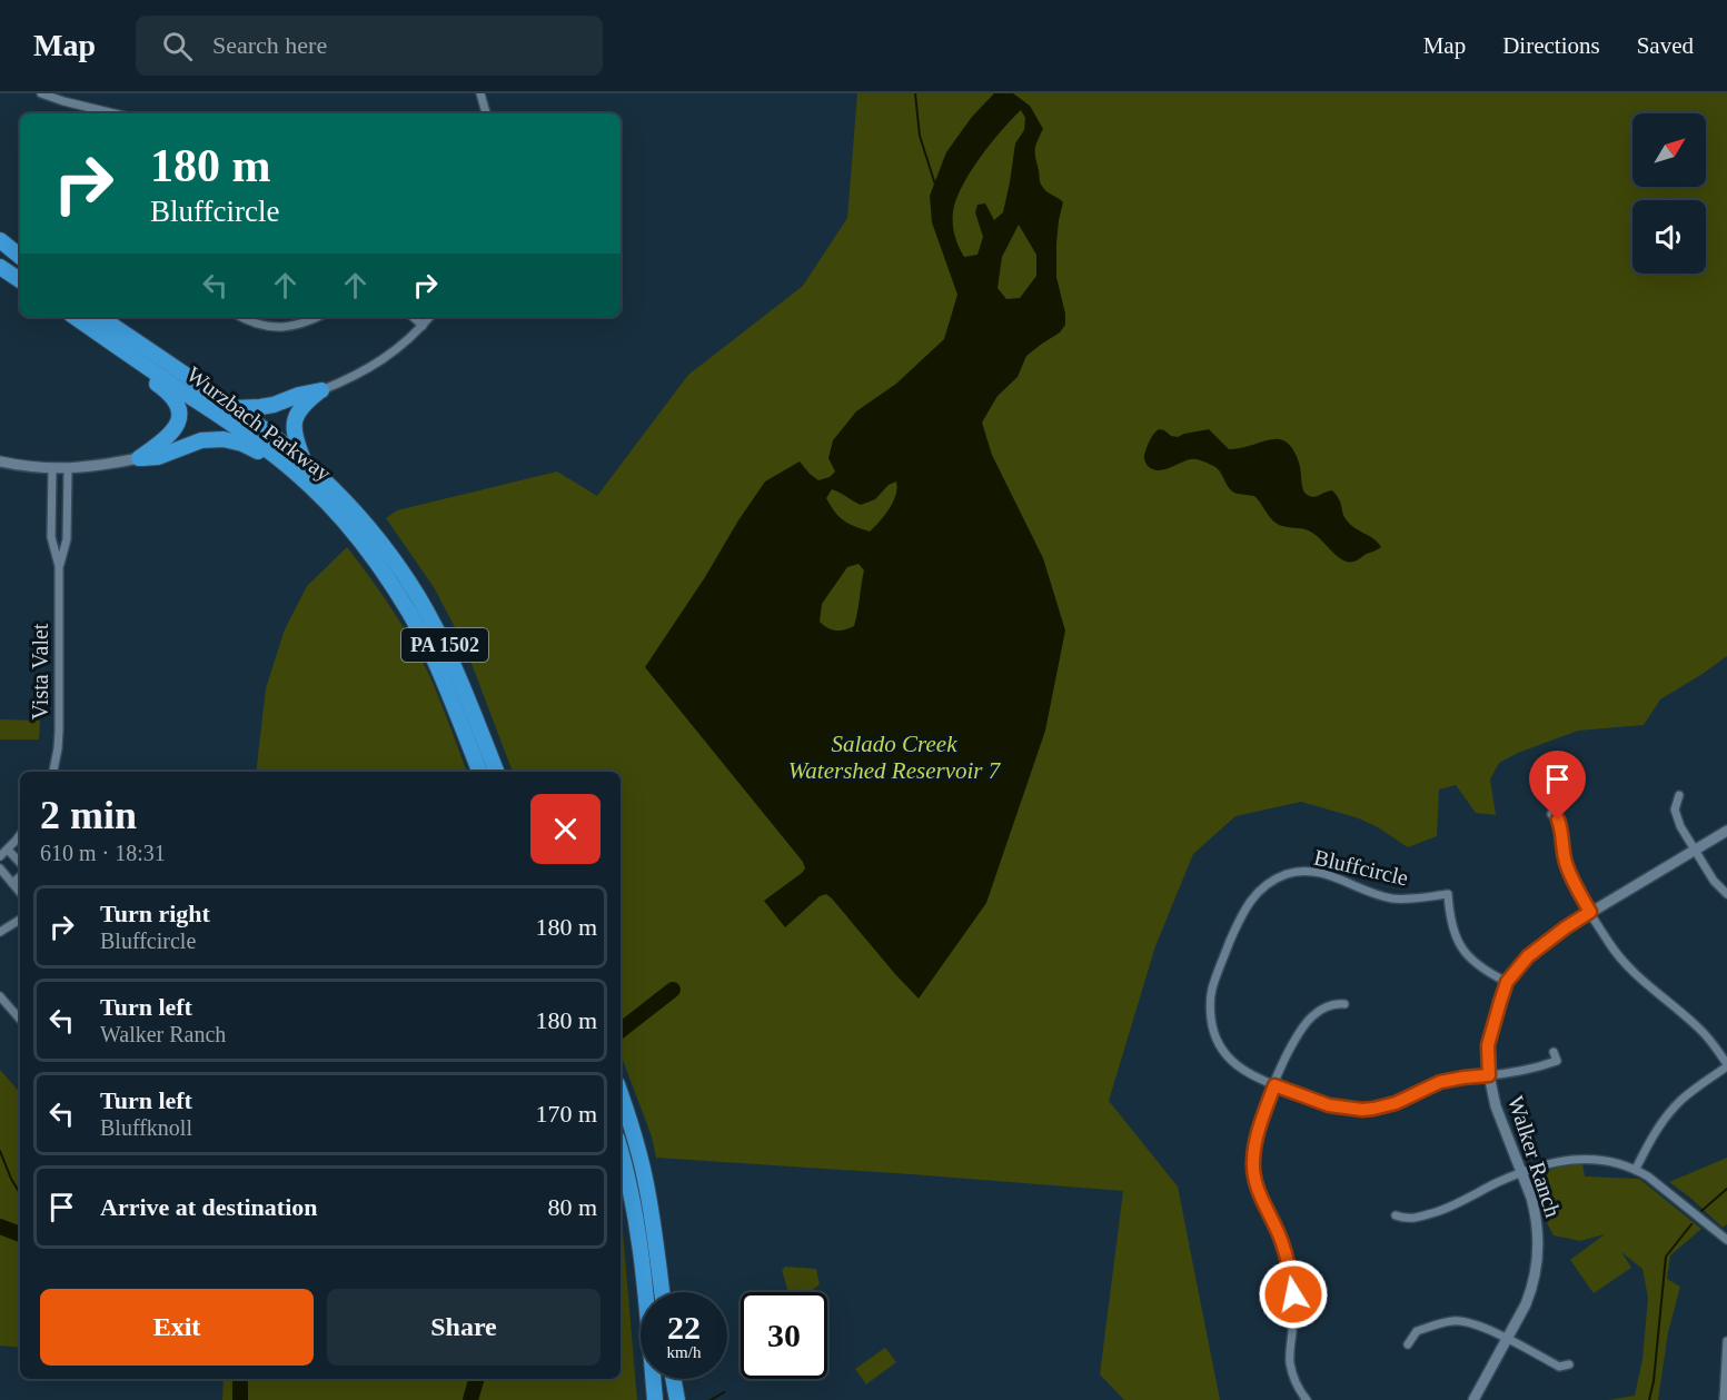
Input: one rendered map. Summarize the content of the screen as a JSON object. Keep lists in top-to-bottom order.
{
  "streets": {
    "highway": ["Wurzbach Parkway", "PA 1502"],
    "street": ["Vista Valet", "Bluffcircle", "Walker Ranch"]
  },
  "crossings": [
    ["Bluffcircle", "Walker Ranch"]
  ],
  "water": ["Salado Creek Watershed Reservoir 7"],
  "north": "top right",
  "page": {
    "header": "Map",
    "search": "Search here",
    "nav": ["Map", "Directions", "Saved"],
    "turn": ["180 m", "Bluffcircle"],
    "heading": ["2 min", "610 m · 18:31"],
    "list": [
      {
        "name": "Turn right",
        "note": "Bluffcircle",
        "value": "180 m"
      },
      {
        "name": "Turn left",
        "note": "Walker Ranch",
        "value": "180 m"
      },
      {
        "name": "Turn left",
        "note": "Bluffknoll",
        "value": "170 m"
      },
      {
        "name": "Arrive at destination",
        "value": "80 m"
      }
    ],
    "buttons": ["Exit", "Share"],
    "speed": "22 km/h",
    "limit": "30"
  }
}
